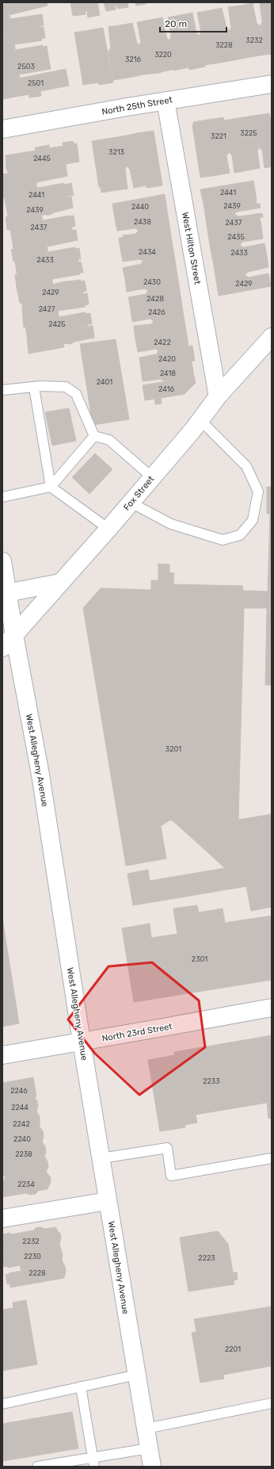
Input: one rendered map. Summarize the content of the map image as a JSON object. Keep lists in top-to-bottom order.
{
  "streets": {
    "street": [
      "North 25th Street",
      "West Hilton Street",
      "Fox Street",
      "West Allegheny Avenue",
      "North 23rd Street"
    ]
  },
  "crossings": [
    ["North 25th Street", "West Hilton Street"],
    ["West Hilton Street", "Fox Street"],
    ["Fox Street", "West Allegheny Avenue"],
    ["West Allegheny Avenue", "North 23rd Street"]
  ],
  "house_numbers": [
    "3232",
    "3228",
    "3220",
    "3216",
    "2503",
    "2501",
    "3225",
    "3221",
    "3213",
    "2445",
    "2441",
    "2441",
    "2439",
    "2440",
    "2439",
    "2438",
    "2437",
    "2437",
    "2435",
    "2434",
    "2433",
    "2433",
    "2430",
    "2429",
    "2429",
    "2428",
    "2427",
    "2426",
    "2425",
    "2422",
    "2420",
    "2418",
    "2401",
    "2416",
    "3201",
    "2301",
    "2233",
    "2246",
    "2244",
    "2242",
    "2240",
    "2238",
    "2234",
    "2232",
    "2230",
    "2223",
    "2228",
    "2201"
  ],
  "scale_bar": "20 m"
}
